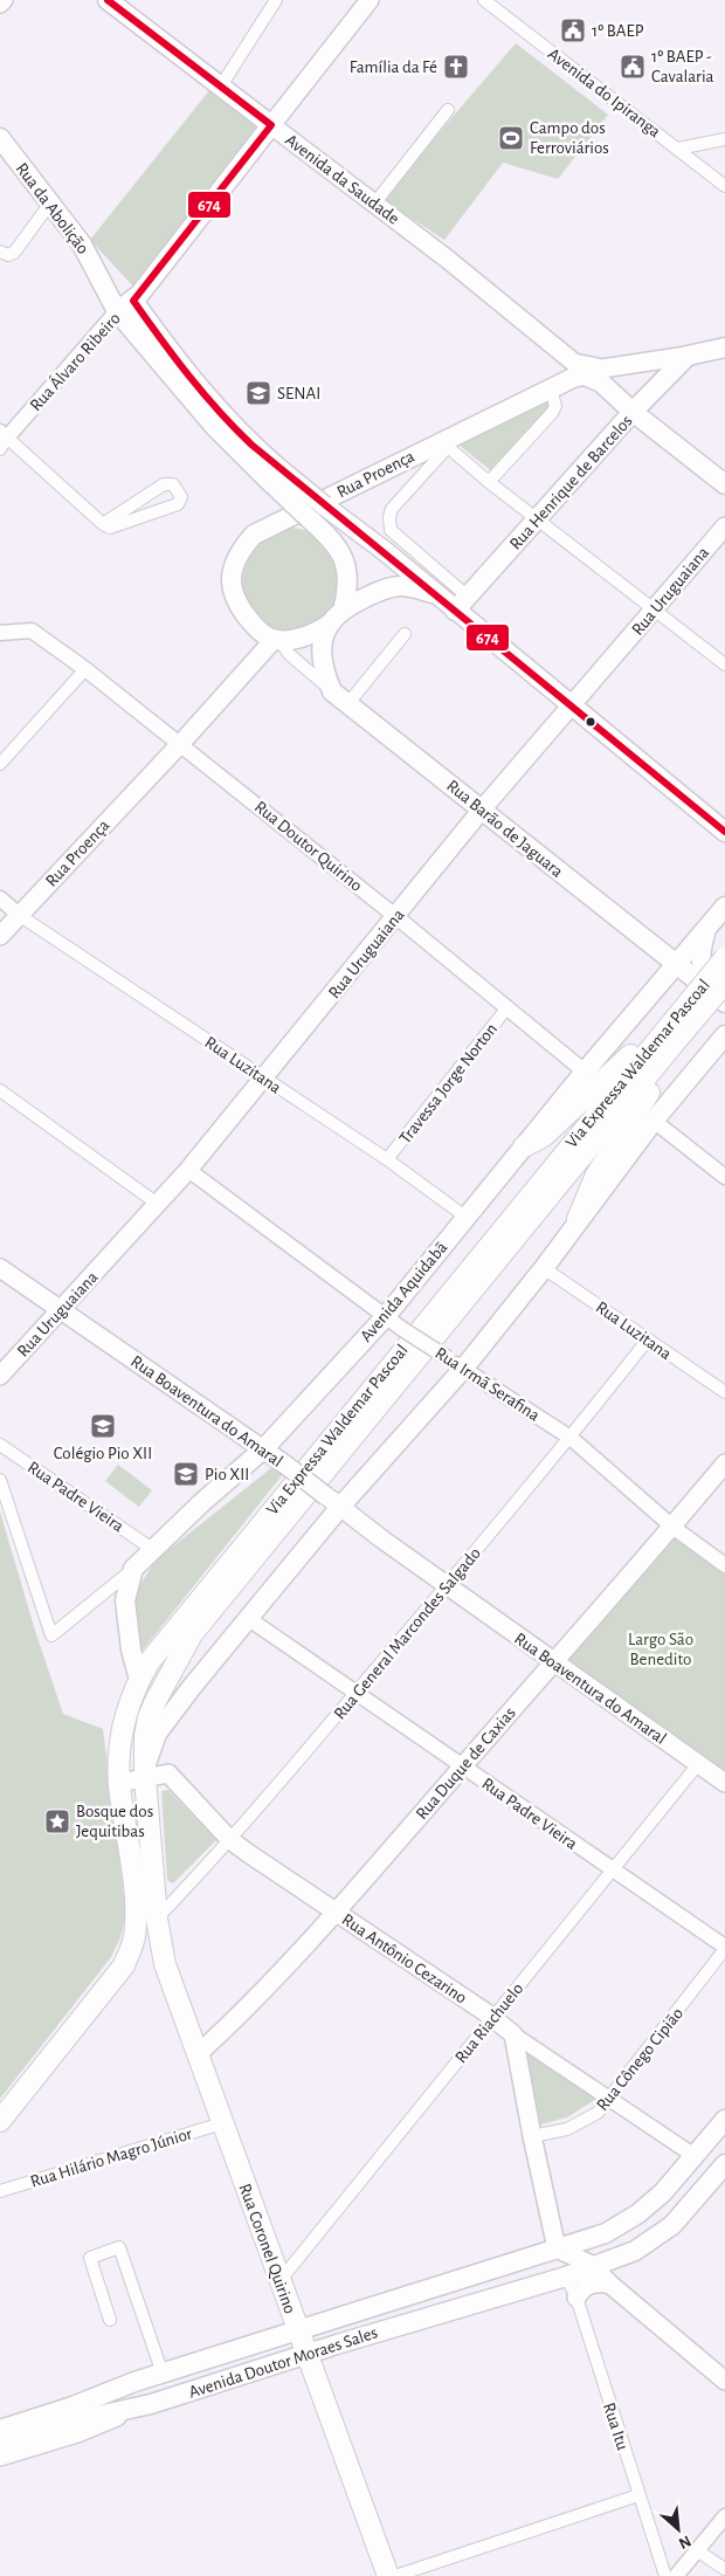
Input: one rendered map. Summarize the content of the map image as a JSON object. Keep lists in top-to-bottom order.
{
  "streets": {
    "highway": ["Via Expressa Waldemar Pascoal", "Rua Coronel Quirino"],
    "main road": [
      "Avenida da Saudade",
      "Rua da Abolição",
      "Rua Álvaro Ribeiro",
      "Rua Proença",
      "Rua Henrique de Barcelos",
      "Rua Uruguaiana",
      "Rua Barão de Jaguara",
      "Avenida Aquidabã",
      "Rua Boaventura do Amaral",
      "Rua Duque de Caxias",
      "Rua Antônio Cezarino",
      "Avenida Doutor Moraes Sales"
    ],
    "street": [
      "Avenida do Ipiranga",
      "Rua Doutor Quirino",
      "Rua Luzitana",
      "Travessa Jorge Norton",
      "Rua Irmã Serafina",
      "Rua Padre Vieira",
      "Rua General Marcondes Salgado",
      "Rua Riachuelo",
      "Rua Cônego Cipião",
      "Rua Hilário Magro Júnior",
      "Rua Itu"
    ]
  },
  "crossings": [
    ["Avenida da Saudade", "Rua Álvaro Ribeiro"],
    ["Avenida da Saudade", "Rua Henrique de Barcelos"],
    ["Rua da Abolição", "Rua Álvaro Ribeiro"],
    ["Rua da Abolição", "Rua Proença"],
    ["Rua da Abolição", "Rua Henrique de Barcelos"],
    ["Rua da Abolição", "Rua Uruguaiana"],
    ["Rua Proença", "Rua Henrique de Barcelos"],
    ["Rua Proença", "Rua Doutor Quirino"],
    ["Rua Proença", "Rua Luzitana"],
    ["Rua Uruguaiana", "Rua Barão de Jaguara"],
    ["Rua Uruguaiana", "Rua Doutor Quirino"],
    ["Rua Uruguaiana", "Rua Luzitana"],
    ["Rua Uruguaiana", "Rua Irmã Serafina"],
    ["Rua Uruguaiana", "Rua Boaventura do Amaral"],
    ["Rua Barão de Jaguara", "Avenida Aquidabã"],
    ["Rua Doutor Quirino", "Travessa Jorge Norton"],
    ["Rua Doutor Quirino", "Avenida Aquidabã"],
    ["Via Expressa Waldemar Pascoal", "Avenida Aquidabã"],
    ["Via Expressa Waldemar Pascoal", "Rua General Marcondes Salgado"],
    ["Via Expressa Waldemar Pascoal", "Rua Antônio Cezarino"],
    ["Via Expressa Waldemar Pascoal", "Rua Coronel Quirino"],
    ["Rua Luzitana", "Travessa Jorge Norton"],
    ["Rua Luzitana", "Avenida Aquidabã"],
    ["Rua Luzitana", "Rua General Marcondes Salgado"],
    ["Avenida Aquidabã", "Rua Irmã Serafina"],
    ["Avenida Aquidabã", "Rua Boaventura do Amaral"],
    ["Avenida Aquidabã", "Rua Padre Vieira"],
    ["Rua Irmã Serafina", "Rua General Marcondes Salgado"],
    ["Rua Irmã Serafina", "Rua Duque de Caxias"],
    ["Rua Boaventura do Amaral", "Rua General Marcondes Salgado"],
    ["Rua Boaventura do Amaral", "Rua Duque de Caxias"],
    ["Rua Boaventura do Amaral", "Rua Riachuelo"],
    ["Rua Padre Vieira", "Rua General Marcondes Salgado"],
    ["Rua Padre Vieira", "Rua Duque de Caxias"],
    ["Rua Padre Vieira", "Rua Riachuelo"],
    ["Rua Padre Vieira", "Rua Cônego Cipião"],
    ["Rua General Marcondes Salgado", "Rua Antônio Cezarino"],
    ["Rua General Marcondes Salgado", "Rua Coronel Quirino"],
    ["Rua Duque de Caxias", "Rua Antônio Cezarino"],
    ["Rua Duque de Caxias", "Rua Coronel Quirino"],
    ["Rua Antônio Cezarino", "Rua Riachuelo"],
    ["Rua Antônio Cezarino", "Rua Cônego Cipião"],
    ["Rua Antônio Cezarino", "Avenida Doutor Moraes Sales"],
    ["Rua Riachuelo", "Rua Coronel Quirino"],
    ["Rua Hilário Magro Júnior", "Rua Coronel Quirino"],
    ["Rua Coronel Quirino", "Avenida Doutor Moraes Sales"],
    ["Avenida Doutor Moraes Sales", "Rua Itu"]
  ],
  "parks": ["Largo São Benedito"],
  "places": {
    "public building": ["1º BAEP", "1º BAEP - Cavalaria"],
    "church": ["Família da Fé"],
    "sports": ["Campo dos Ferroviários"],
    "school or university": ["SENAI", "Colégio Pio XII", "Pio XII"],
    "place": ["Bosque dos Jequitibas"]
  },
  "lines": ["transit line 674"],
  "north": "bottom right"
}
